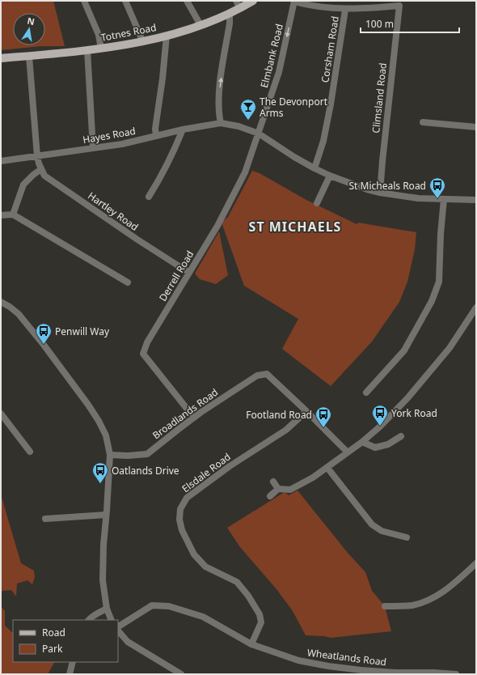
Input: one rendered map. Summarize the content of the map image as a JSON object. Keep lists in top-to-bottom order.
{
  "streets": {
    "main road": ["Totnes Road"],
    "street": [
      "Corsham Road",
      "Elmbank Road",
      "Climsland Road",
      "Hayes Road",
      "Hartley Road",
      "Derrell Road",
      "Broadlands Road",
      "Elsdale Road",
      "Wheatlands Road"
    ]
  },
  "crossings": [
    ["Totnes Road", "Hartley Road"],
    ["Corsham Road", "Climsland Road"],
    ["Elmbank Road", "Derrell Road"],
    ["Hayes Road", "Hartley Road"],
    ["Hartley Road", "Derrell Road"],
    ["Derrell Road", "Broadlands Road"],
    ["Broadlands Road", "Elsdale Road"],
    ["Elsdale Road", "Wheatlands Road"]
  ],
  "districts": ["ST MICHAELS"],
  "places": {
    "bar": ["The Devonport Arms"],
    "bus stop": [
      "St Micheals Road",
      "Penwill Way",
      "York Road",
      "Footland Road",
      "Oatlands Drive"
    ]
  },
  "legend": ["Road", "Park"],
  "scale_bar": "100 m",
  "north": "top"
}
